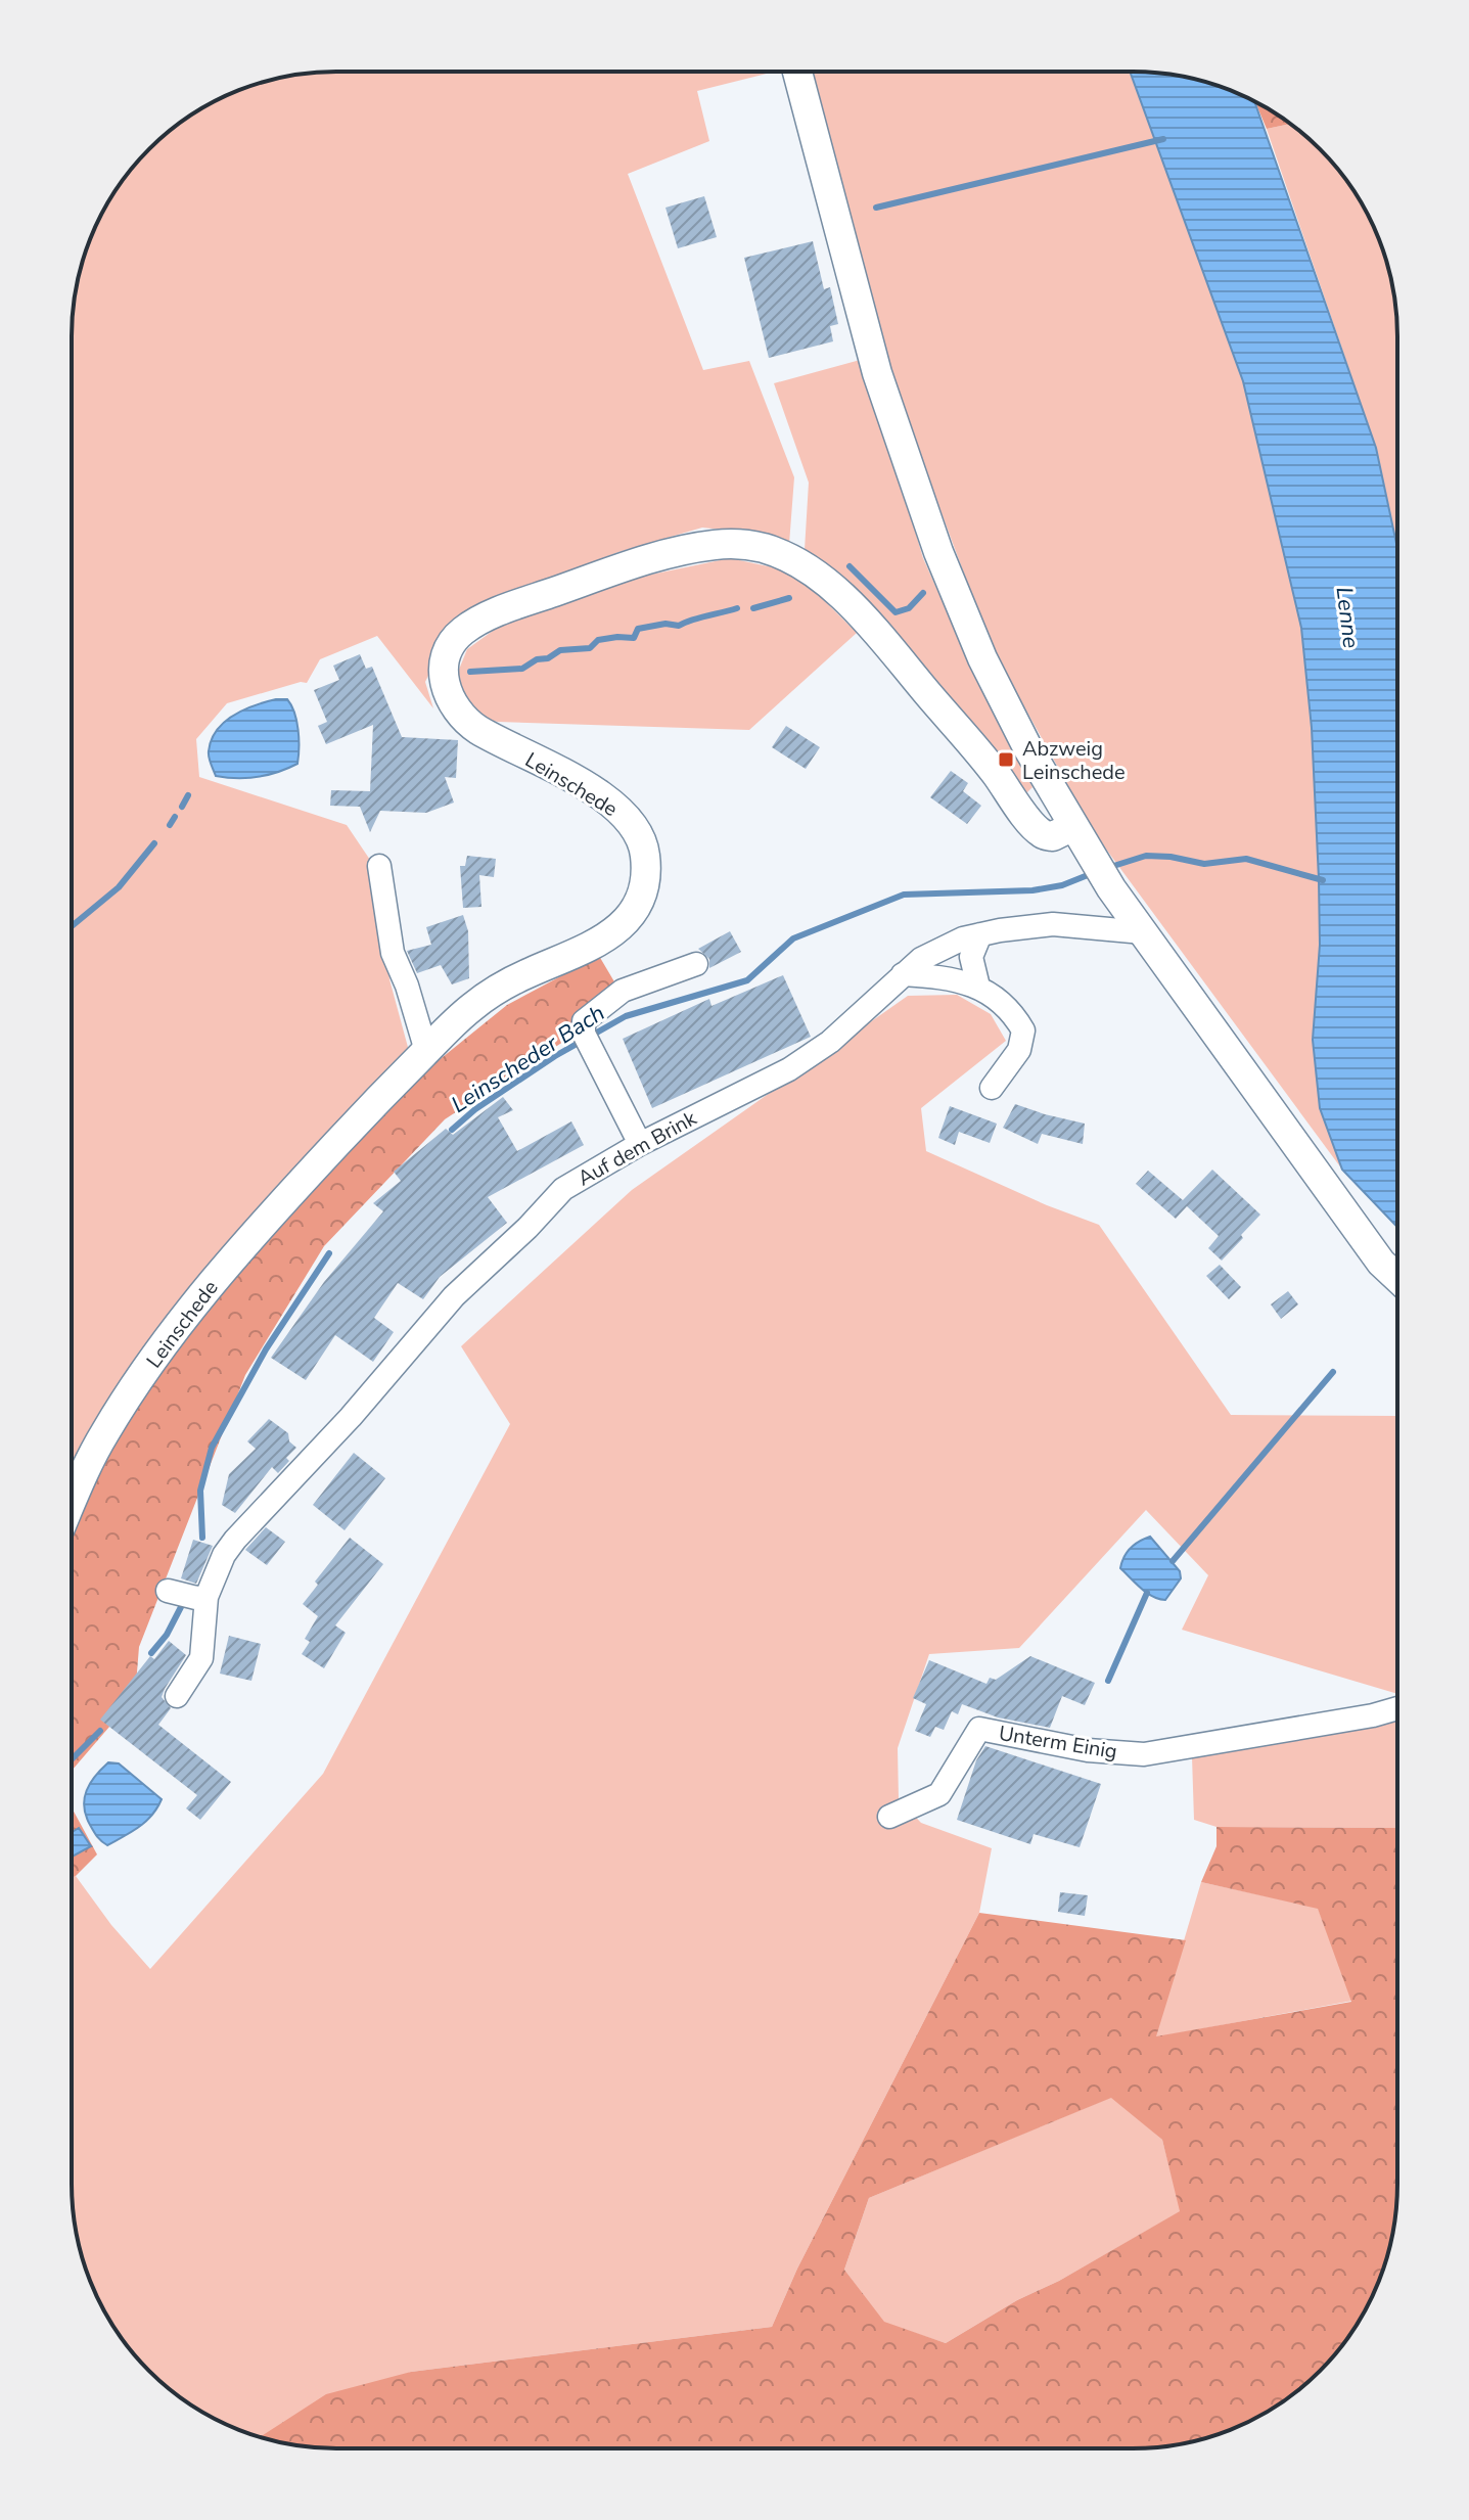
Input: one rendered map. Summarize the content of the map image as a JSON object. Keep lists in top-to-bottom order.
{
  "streets": {
    "main road": ["Leinschede"],
    "street": ["Auf dem Brink", "Unterm Einig"]
  },
  "water": ["Lenne", "Leinscheder Bach"],
  "places": {
    "transit": ["Abzweig Leinschede"]
  }
}
